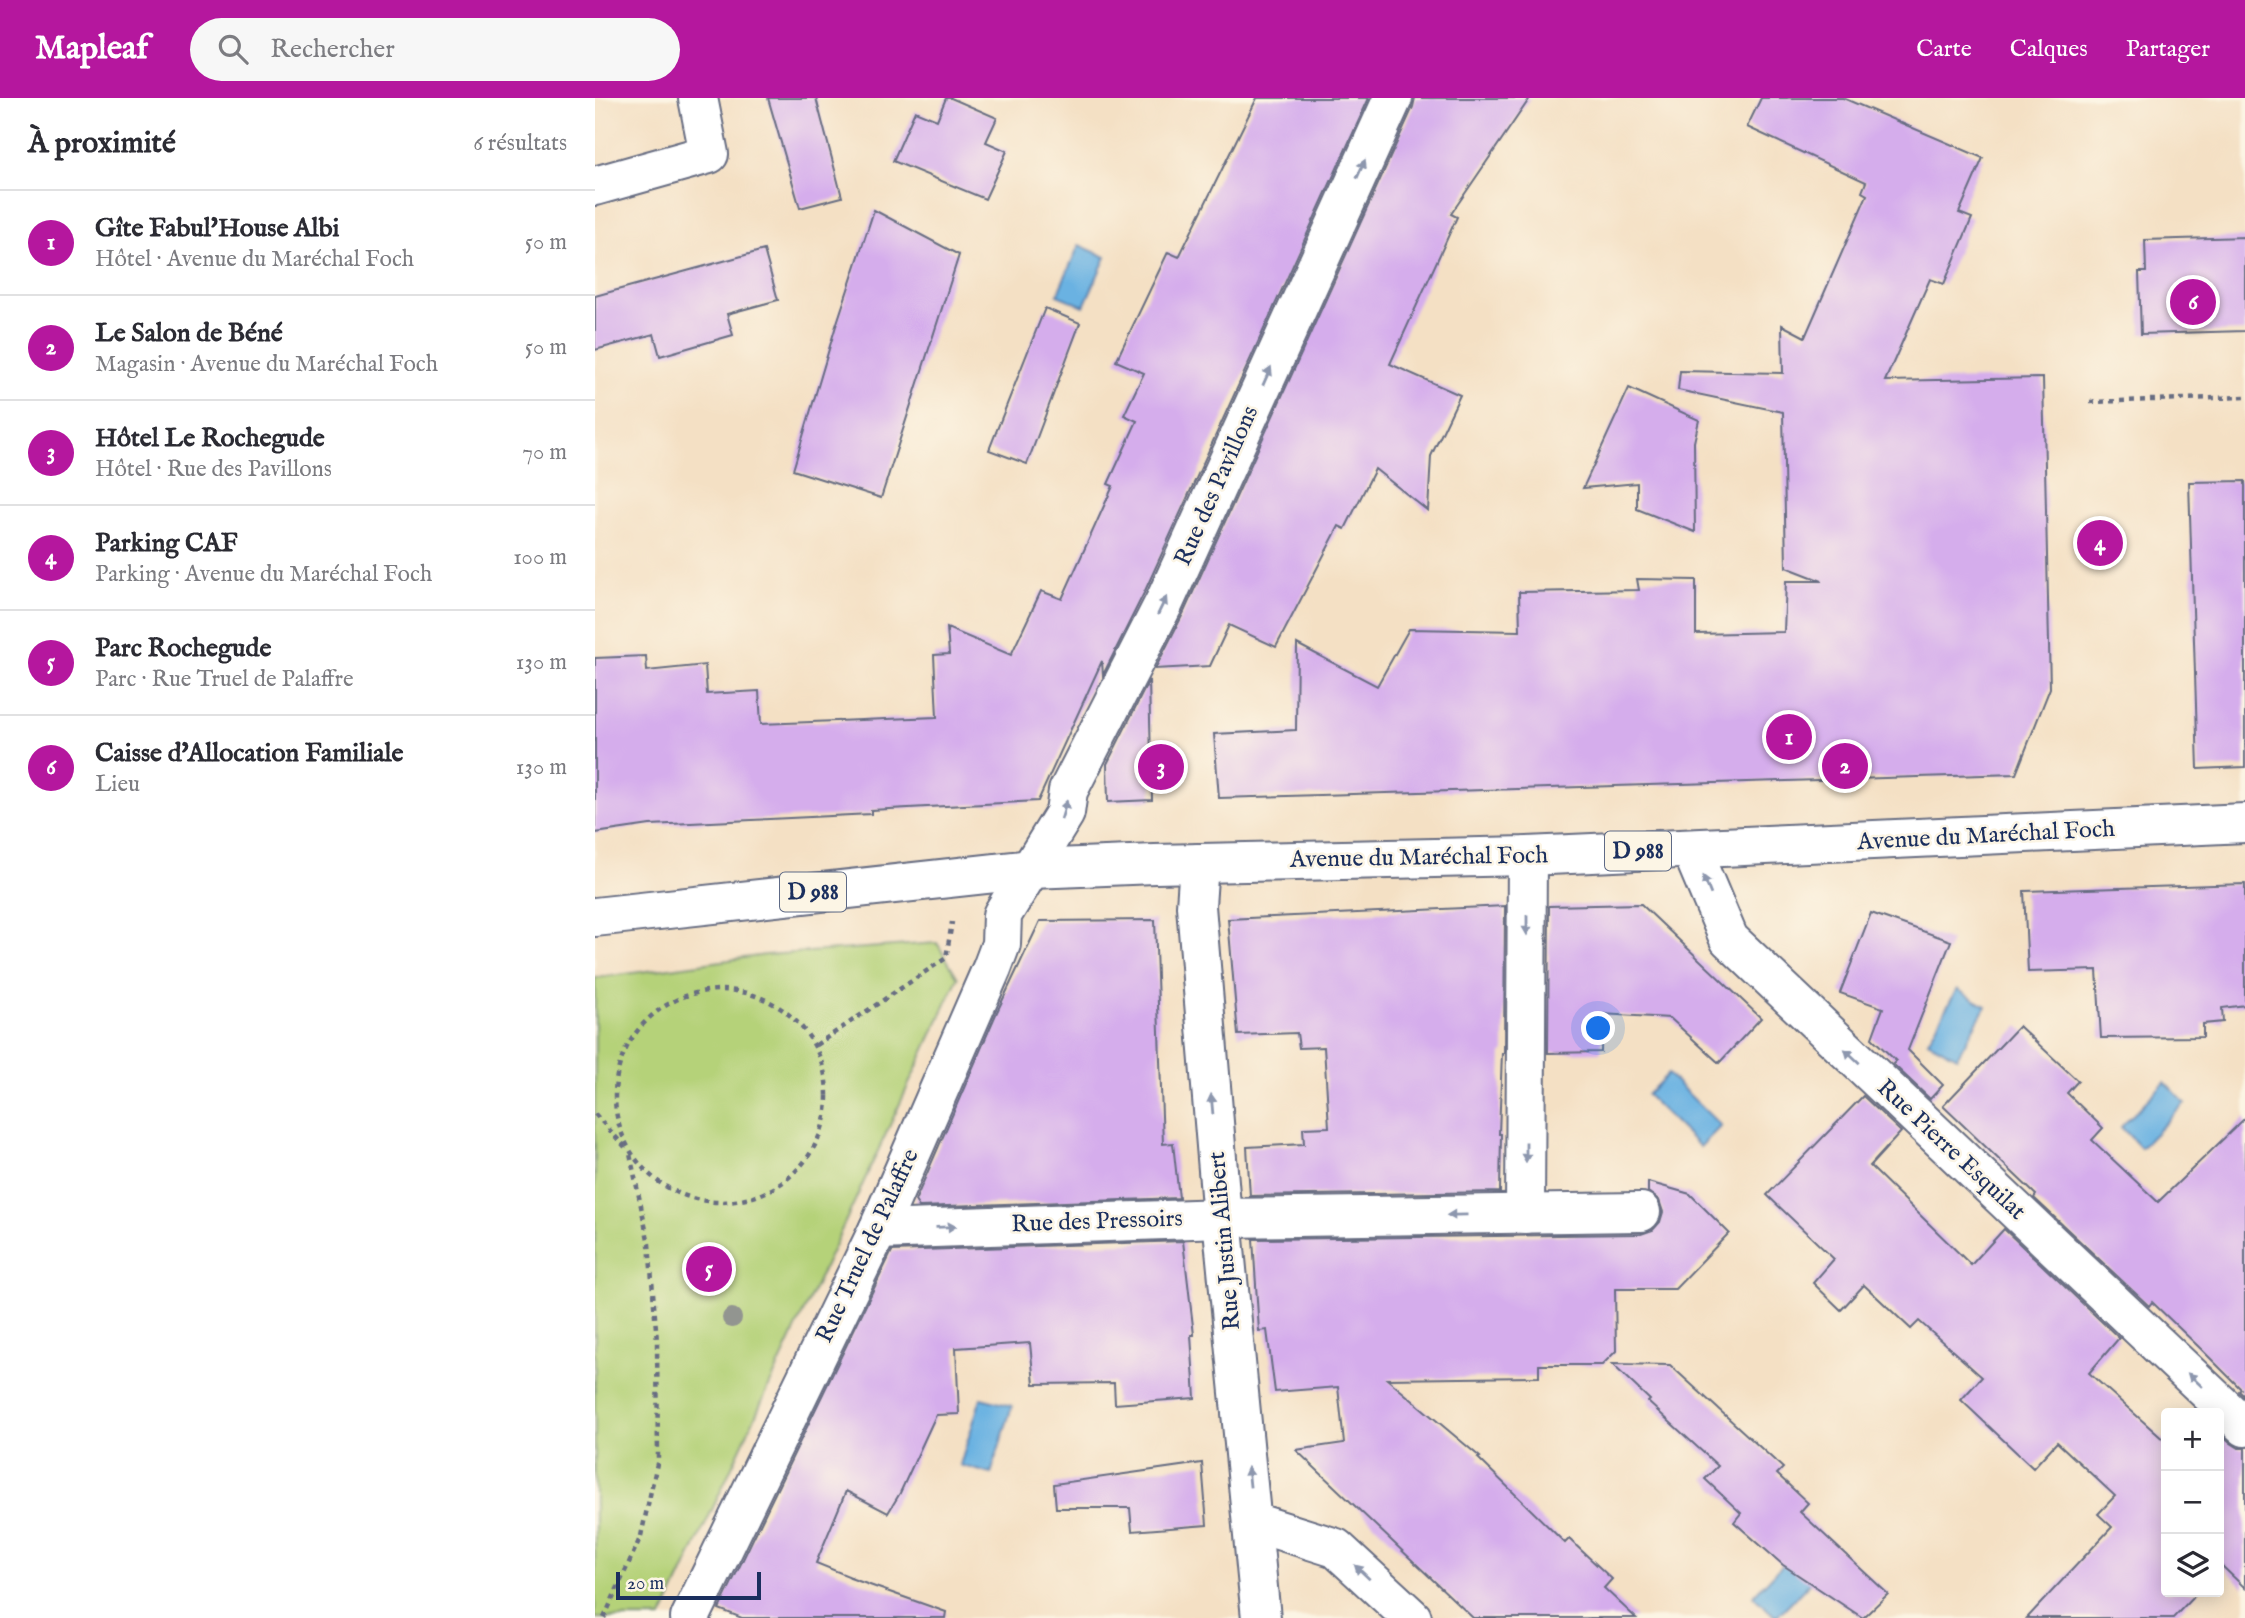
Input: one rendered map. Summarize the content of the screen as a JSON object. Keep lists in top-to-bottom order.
{
  "streets": {
    "street": [
      "Rue des Pavillons",
      "Avenue du Maréchal Foch",
      "D 988",
      "Rue Pierre Esquilat",
      "Rue des Pressoirs",
      "Rue Justin Alibert",
      "Rue Truel de Palaffre"
    ]
  },
  "crossings": [
    ["Rue des Pavillons", "Avenue du Maréchal Foch"],
    ["Rue des Pavillons", "Rue Truel de Palaffre"],
    ["Avenue du Maréchal Foch", "Rue Pierre Esquilat"],
    ["Avenue du Maréchal Foch", "Rue Justin Alibert"],
    ["Avenue du Maréchal Foch", "Rue Truel de Palaffre"],
    ["Rue des Pressoirs", "Rue Justin Alibert"],
    ["Rue des Pressoirs", "Rue Truel de Palaffre"]
  ],
  "one_way": ["Rue des Pavillons", "Rue Pierre Esquilat"],
  "scale_bar": "20 m",
  "page": {
    "header": "Mapleaf",
    "search": "Rechercher",
    "nav": ["Carte", "Calques", "Partager"],
    "heading": ["À proximité", "6 résultats"],
    "list": [
      {
        "mark": "1",
        "name": "Gîte Fabul'House Albi",
        "note": "Hôtel · Avenue du Maréchal Foch",
        "value": "50 m"
      },
      {
        "mark": "2",
        "name": "Le Salon de Béné",
        "note": "Magasin · Avenue du Maréchal Foch",
        "value": "50 m"
      },
      {
        "mark": "3",
        "name": "Hôtel Le Rochegude",
        "note": "Hôtel · Rue des Pavillons",
        "value": "70 m"
      },
      {
        "mark": "4",
        "name": "Parking CAF",
        "note": "Parking · Avenue du Maréchal Foch",
        "value": "100 m"
      },
      {
        "mark": "5",
        "name": "Parc Rochegude",
        "note": "Parc · Rue Truel de Palaffre",
        "value": "130 m"
      },
      {
        "mark": "6",
        "name": "Caisse d'Allocation Familiale",
        "note": "Lieu",
        "value": "130 m"
      }
    ],
    "pins": [
      "6",
      "4",
      "1",
      "2",
      "3",
      "5"
    ],
    "map_buttons": ["+", "−"],
    "scale": "20 m"
  }
}
